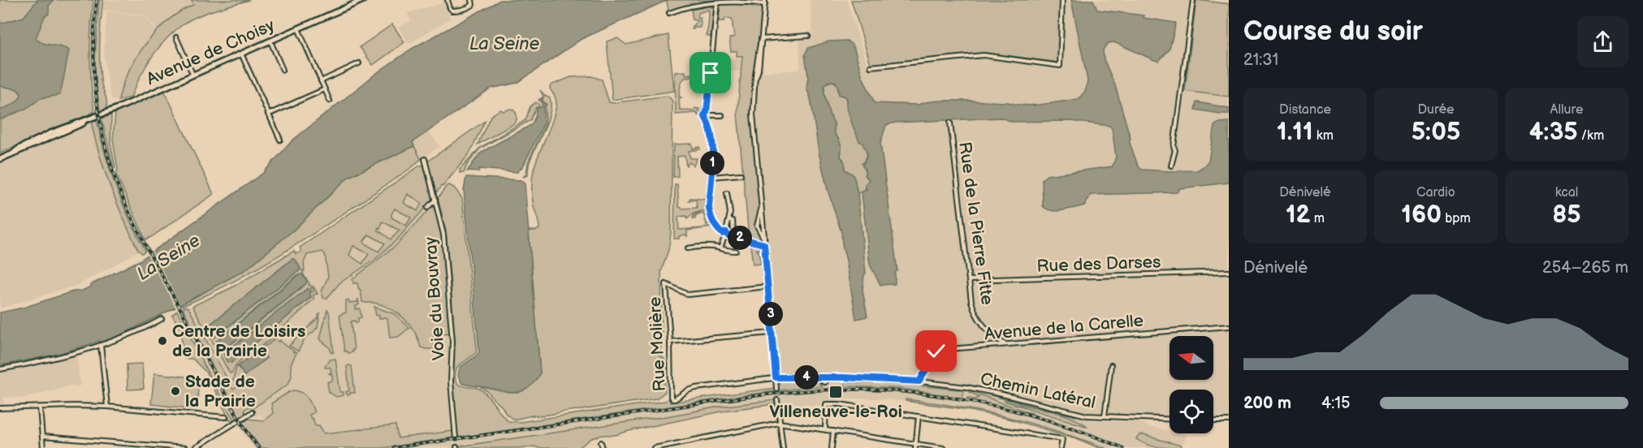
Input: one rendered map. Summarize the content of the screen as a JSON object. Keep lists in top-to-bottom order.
{
  "streets": {
    "main road": ["Avenue de Choisy"],
    "street": [
      "Rue de la Pierre Fitte",
      "Rue des Darses",
      "Voie du Bouvray",
      "Avenue de la Carelle",
      "Rue Molière",
      "Chemin Latéral"
    ]
  },
  "crossings": [
    ["Rue de la Pierre Fitte", "Rue des Darses"],
    ["Rue de la Pierre Fitte", "Avenue de la Carelle"],
    ["Avenue de la Carelle", "Chemin Latéral"],
    ["Rue Molière", "Chemin Latéral"]
  ],
  "water": ["La Seine"],
  "places": {
    "other": ["Centre de Loisirs de la Prairie", "Stade de la Prairie"],
    "transit": ["Villeneuve-le-Roi"]
  },
  "north": "left",
  "page": {
    "heading": ["Course du soir", "21:31"],
    "stats": [
      ["Distance", "1.11 km"],
      ["Durée", "5:05"],
      ["Allure", "4:35 /km"],
      ["Dénivelé", "12 m"],
      ["Cardio", "160 bpm"],
      ["kcal", "85"]
    ],
    "pins": [
      "1",
      "2",
      "3",
      "4"
    ],
    "chart": ["Dénivelé", "254–265 m"],
    "list": [
      {
        "name": "200 m",
        "note": "4:15"
      }
    ]
  }
}
